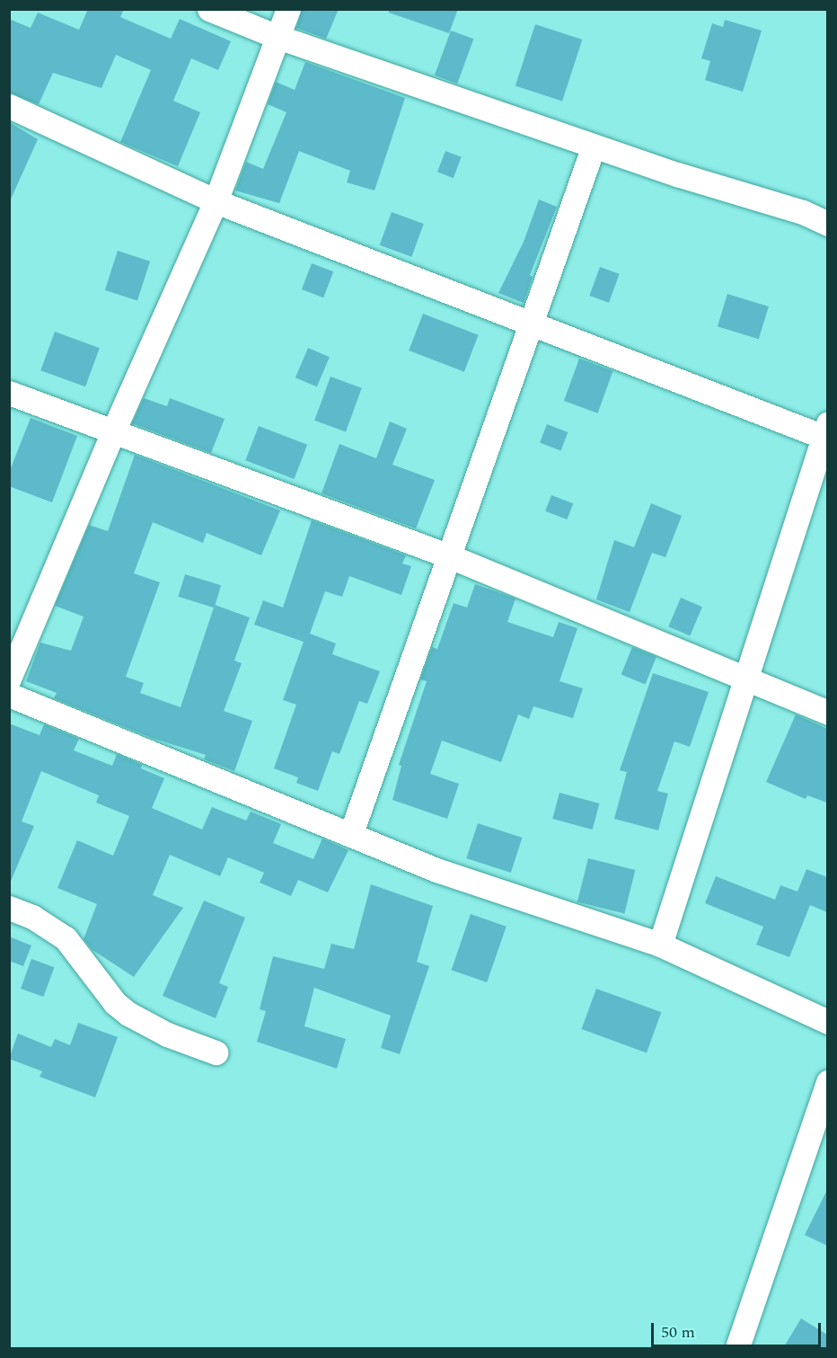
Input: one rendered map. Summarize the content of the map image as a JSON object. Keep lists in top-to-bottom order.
{
  "scale_bar": "50 m"
}
